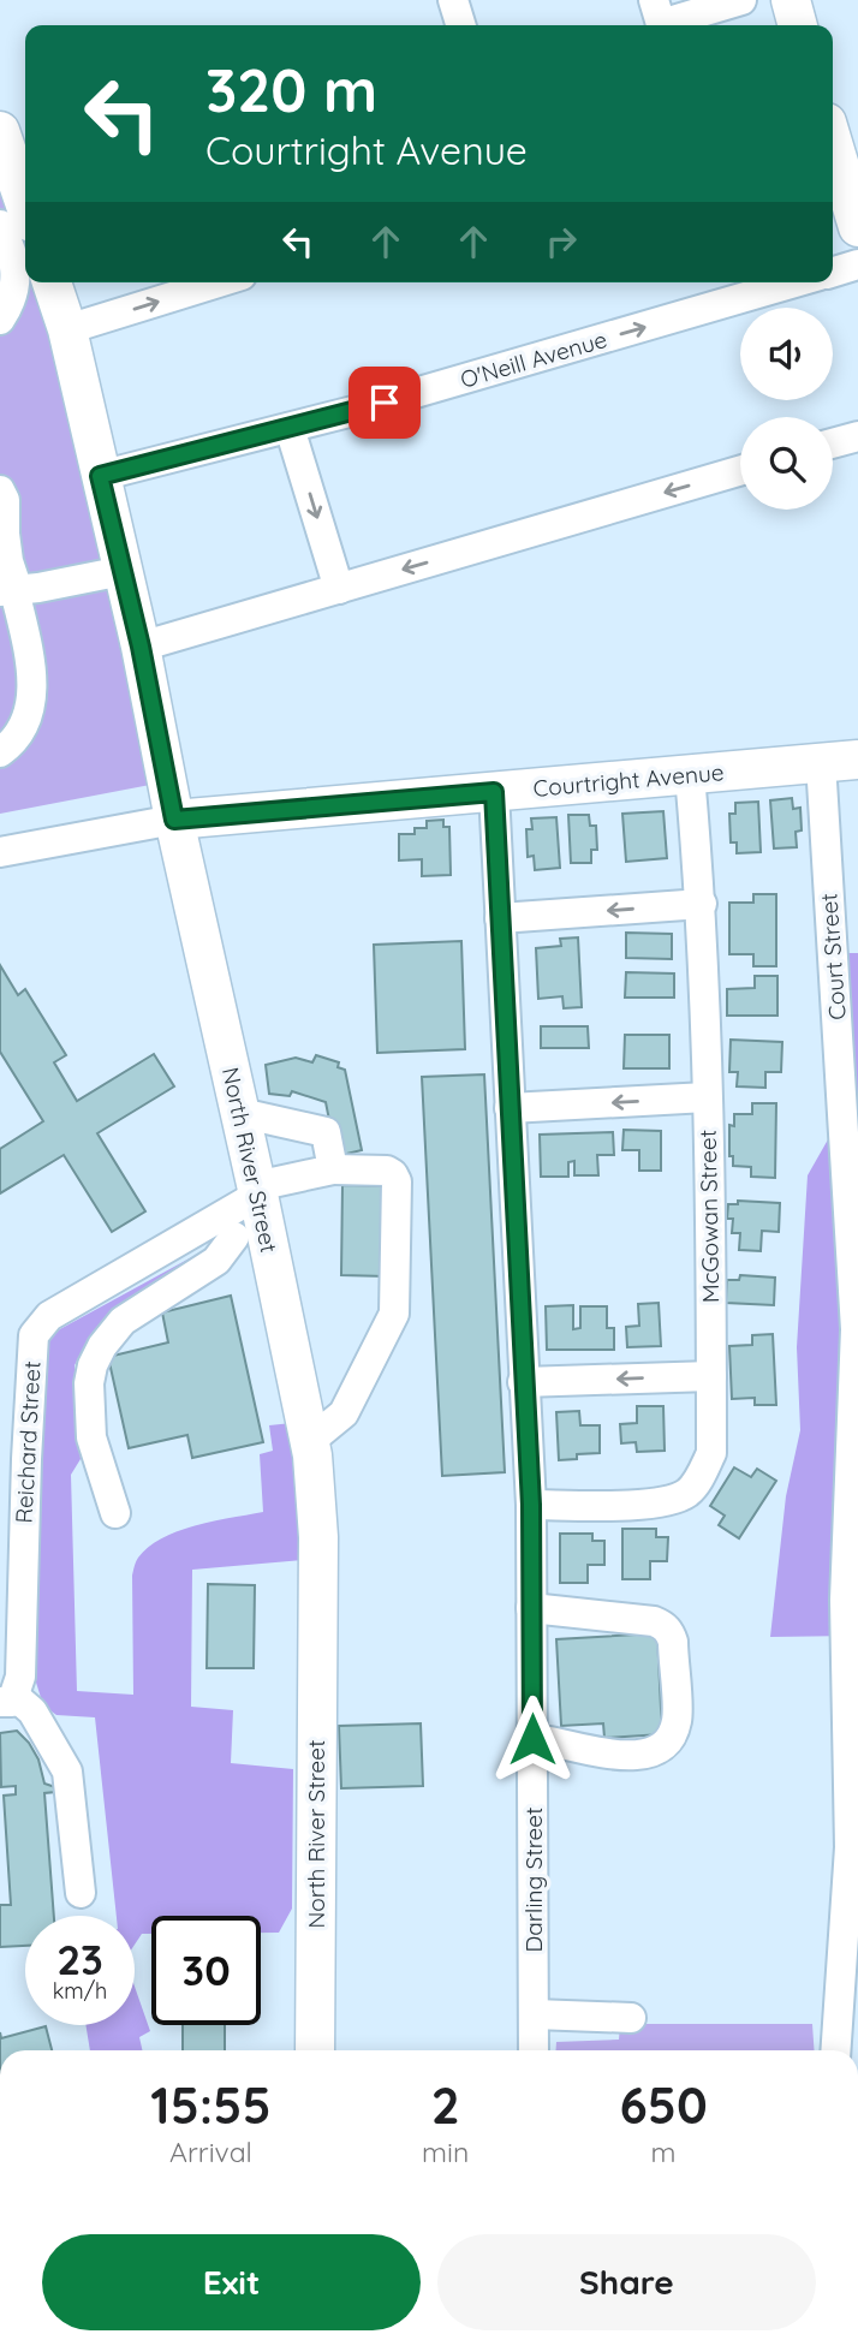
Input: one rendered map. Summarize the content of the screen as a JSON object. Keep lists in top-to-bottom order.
{
  "streets": {
    "main road": ["Courtright Avenue", "North River Street"],
    "street": [
      "O'Neill Avenue",
      "Court Street",
      "McGowan Street",
      "Reichard Street",
      "Darling Street"
    ]
  },
  "crossings": [
    ["O'Neill Avenue", "North River Street"],
    ["Courtright Avenue", "Court Street"],
    ["Courtright Avenue", "North River Street"],
    ["Courtright Avenue", "McGowan Street"],
    ["Courtright Avenue", "Darling Street"],
    ["North River Street", "Reichard Street"],
    ["McGowan Street", "Darling Street"]
  ],
  "page": {
    "turn": ["320 m", "Courtright Avenue"],
    "speed": "23 km/h",
    "limit": "30",
    "eta": [
      "15:55",
      "Arrival",
      "2",
      "min",
      "650",
      "m"
    ],
    "buttons": ["Exit", "Share"]
  }
}
